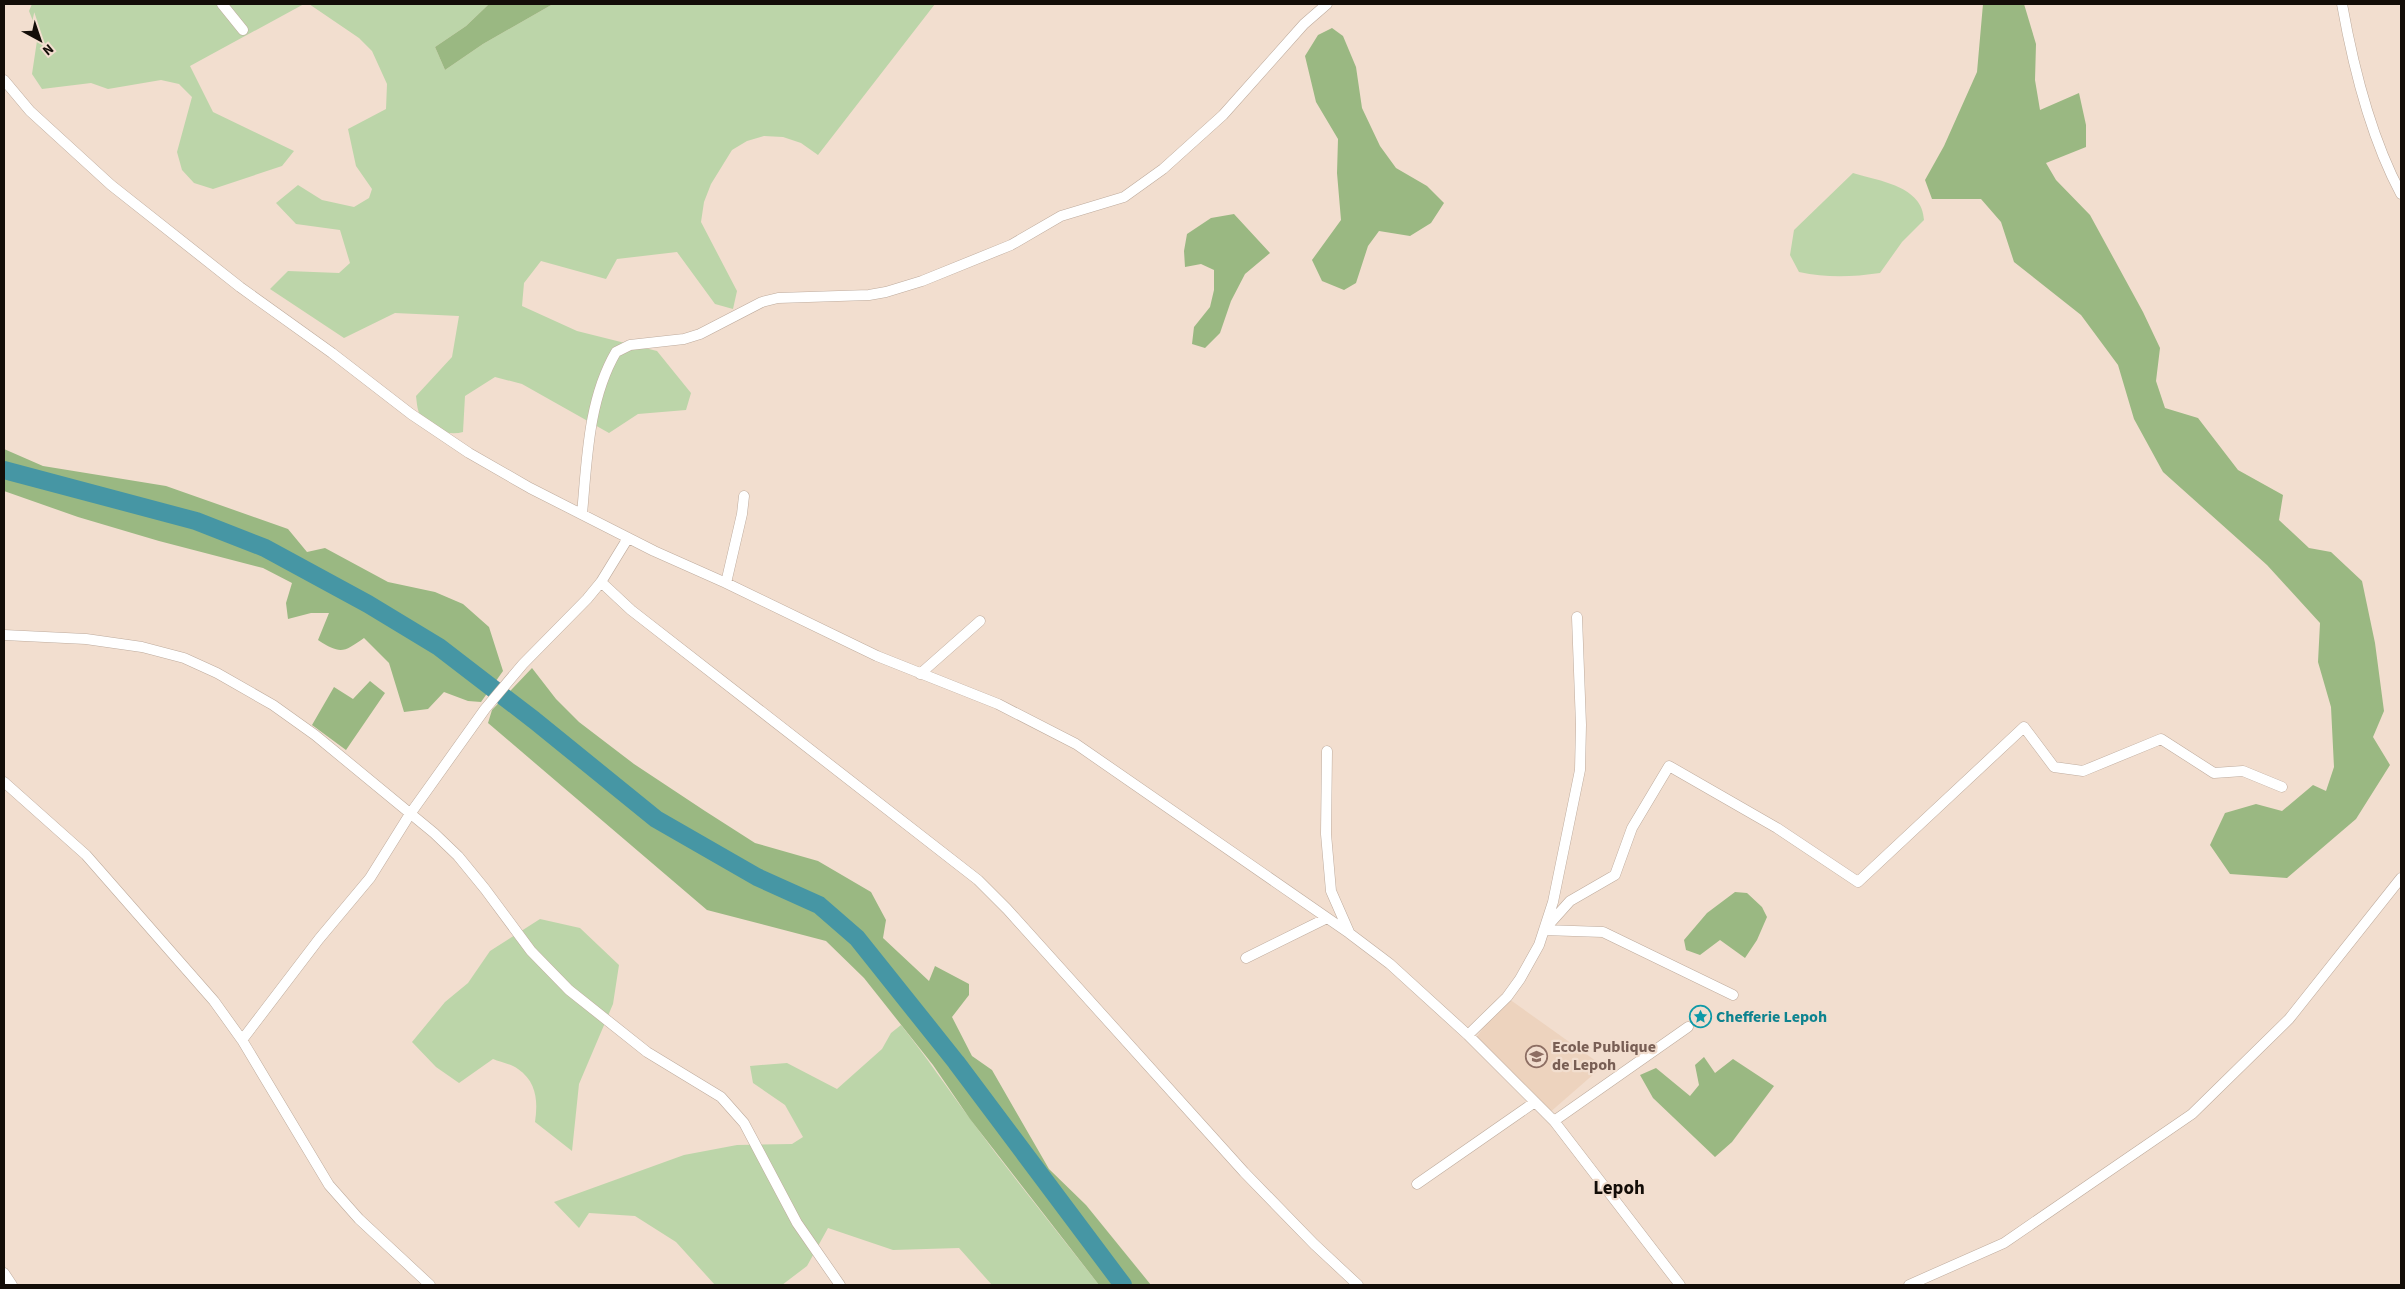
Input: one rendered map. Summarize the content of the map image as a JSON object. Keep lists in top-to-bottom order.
{
  "districts": ["Lepoh"],
  "places": {
    "place": ["Chefferie Lepoh"],
    "school or university": ["Ecole Publique de Lepoh"]
  },
  "north": "bottom right"
}
